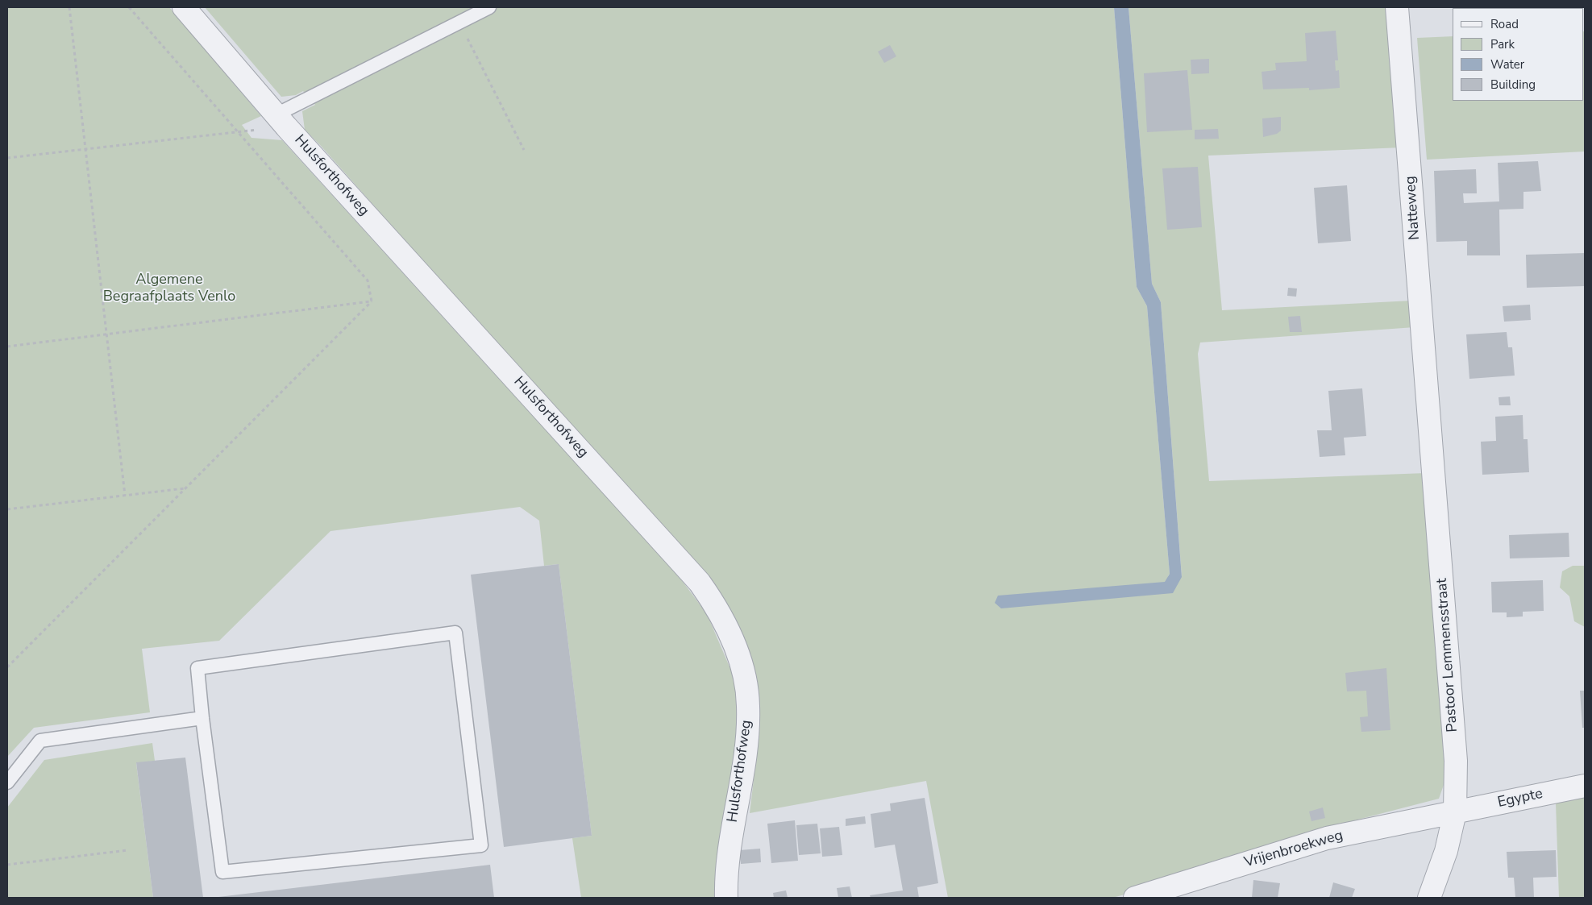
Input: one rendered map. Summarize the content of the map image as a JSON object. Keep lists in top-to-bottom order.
{
  "streets": {
    "street": [
      "Hulsforthofweg",
      "Natteweg",
      "Pastoor Lemmensstraat",
      "Egypte",
      "Vrijenbroekweg"
    ]
  },
  "crossings": [
    ["Natteweg", "Pastoor Lemmensstraat"],
    ["Pastoor Lemmensstraat", "Egypte"],
    ["Pastoor Lemmensstraat", "Vrijenbroekweg"],
    ["Egypte", "Vrijenbroekweg"]
  ],
  "parks": ["Algemene Begraafplaats Venlo"],
  "legend": [
    "Road",
    "Park",
    "Water",
    "Building"
  ]
}
